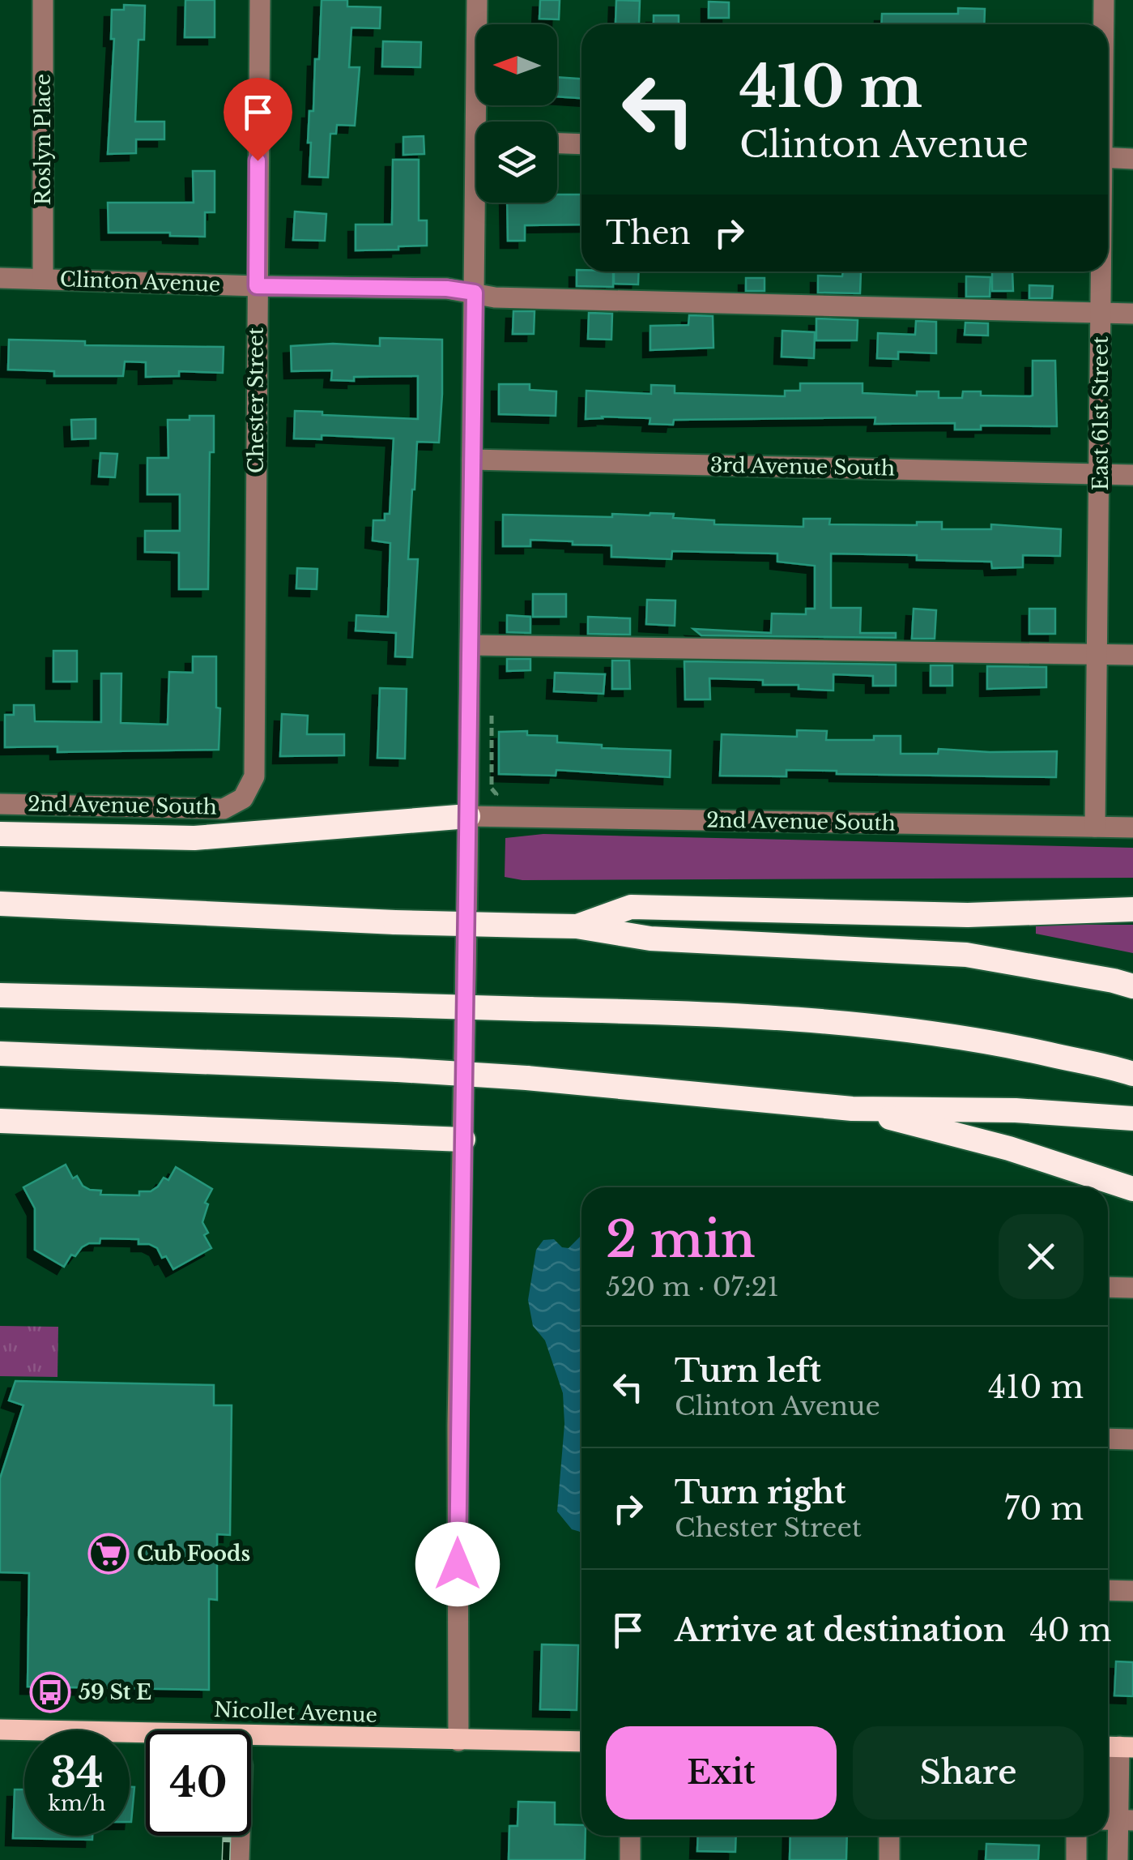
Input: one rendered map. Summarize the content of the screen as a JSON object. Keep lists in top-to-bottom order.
{
  "streets": {
    "main road": ["Nicollet Avenue"],
    "street": [
      "Roslyn Place",
      "Clinton Avenue",
      "Chester Street",
      "East 61st Street",
      "3rd Avenue South",
      "2nd Avenue South"
    ]
  },
  "crossings": [
    ["Roslyn Place", "Clinton Avenue"],
    ["Clinton Avenue", "Chester Street"],
    ["Clinton Avenue", "East 61st Street"],
    ["Chester Street", "2nd Avenue South"],
    ["East 61st Street", "3rd Avenue South"],
    ["East 61st Street", "2nd Avenue South"]
  ],
  "places": {
    "supermarket": ["Cub Foods"],
    "bus stop": ["59 St E"]
  },
  "north": "left",
  "page": {
    "turn": ["410 m", "Clinton Avenue"],
    "then": "Then",
    "heading": ["2 min", "520 m · 07:21"],
    "list": [
      {
        "name": "Turn left",
        "note": "Clinton Avenue",
        "value": "410 m"
      },
      {
        "name": "Turn right",
        "note": "Chester Street",
        "value": "70 m"
      },
      {
        "name": "Arrive at destination",
        "value": "40 m"
      }
    ],
    "buttons": ["Exit", "Share"],
    "speed": "34 km/h",
    "limit": "40"
  }
}
